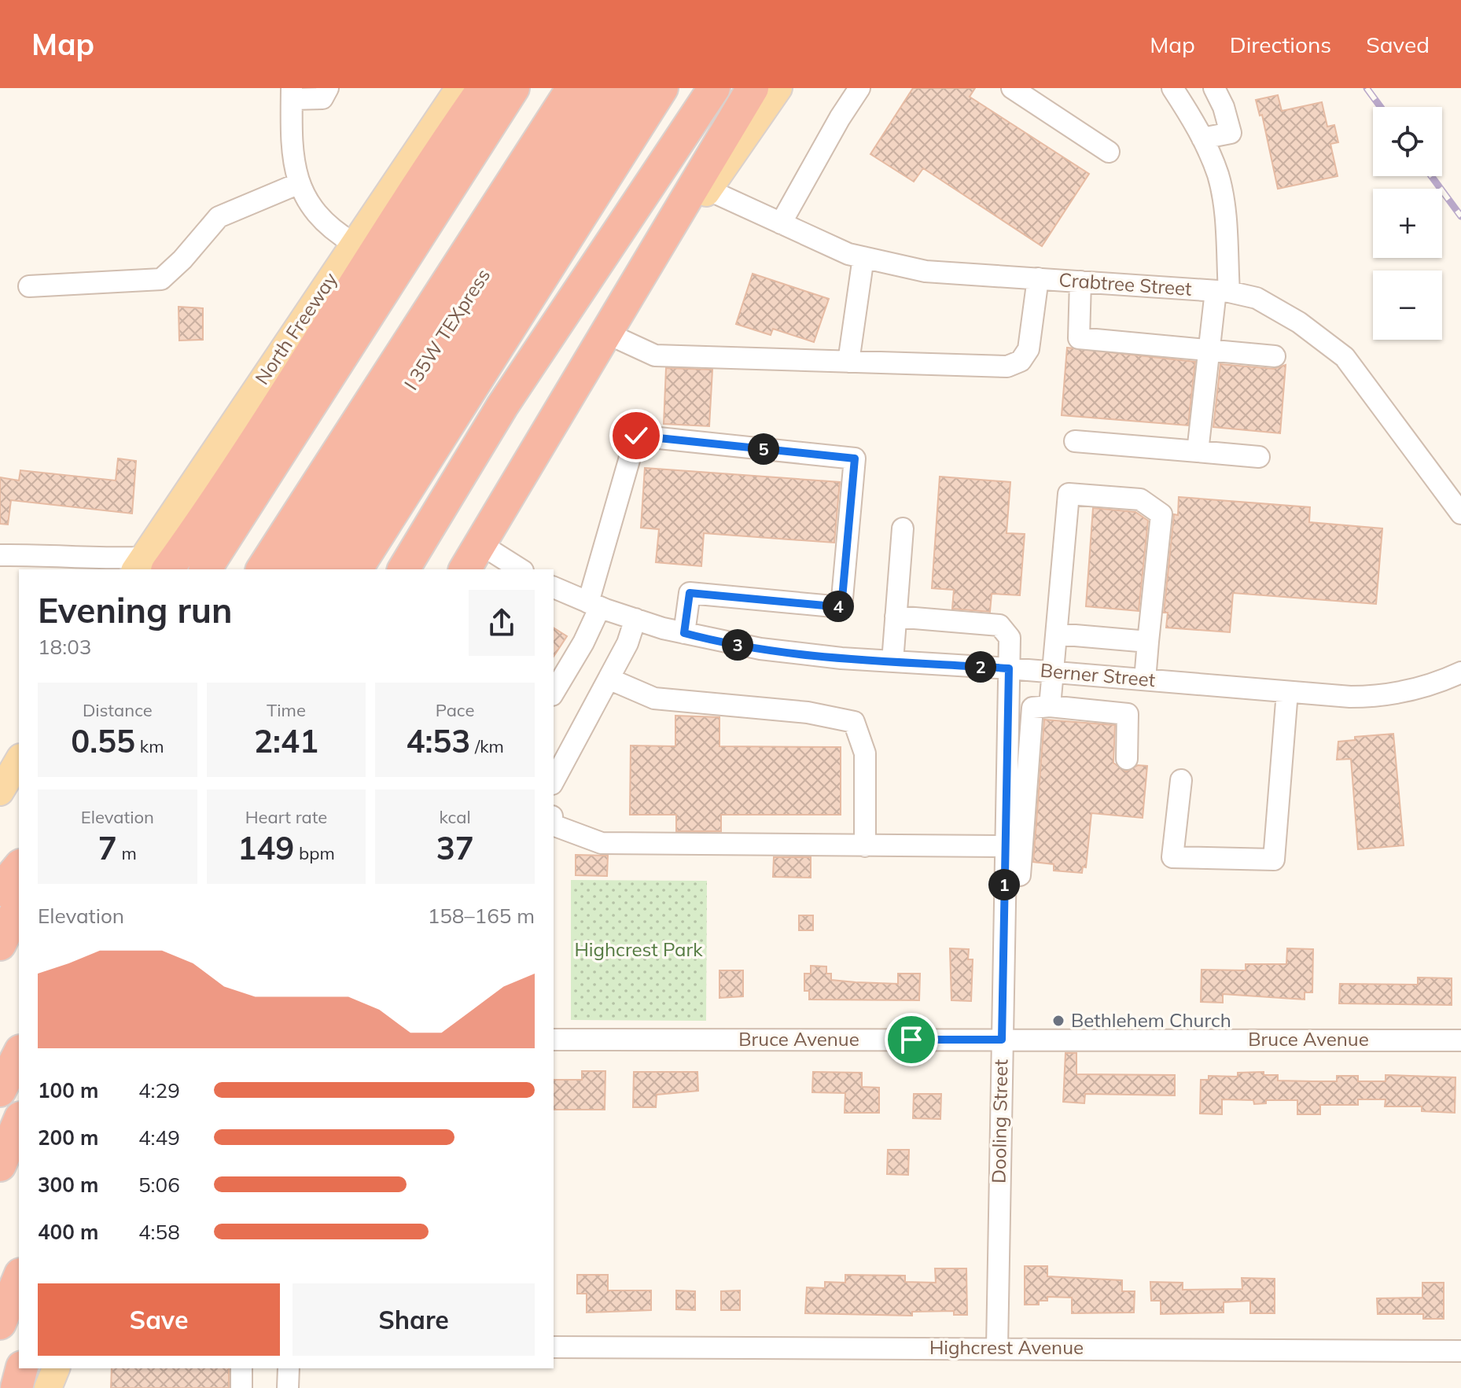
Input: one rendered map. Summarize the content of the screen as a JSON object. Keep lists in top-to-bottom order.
{
  "streets": {
    "highway": ["I 35W TEXpress"],
    "main road": ["North Freeway"],
    "street": [
      "Crabtree Street",
      "Berner Street",
      "Bruce Avenue",
      "Dooling Street",
      "Highcrest Avenue"
    ]
  },
  "crossings": [
    ["Berner Street", "Dooling Street"],
    ["Bruce Avenue", "Dooling Street"],
    ["Dooling Street", "Highcrest Avenue"]
  ],
  "parks": ["Highcrest Park"],
  "places": ["Bethlehem Church"],
  "page": {
    "header": "Map",
    "nav": ["Map", "Directions", "Saved"],
    "map_buttons": ["+", "−"],
    "pins": [
      "5",
      "4",
      "3",
      "2",
      "1"
    ],
    "heading": ["Evening run", "18:03"],
    "stats": [
      ["Distance", "0.55 km"],
      ["Time", "2:41"],
      ["Pace", "4:53 /km"],
      ["Elevation", "7 m"],
      ["Heart rate", "149 bpm"],
      ["kcal", "37"]
    ],
    "chart": ["Elevation", "158–165 m"],
    "list": [
      {
        "name": "100 m",
        "note": "4:29"
      },
      {
        "name": "200 m",
        "note": "4:49"
      },
      {
        "name": "300 m",
        "note": "5:06"
      },
      {
        "name": "400 m",
        "note": "4:58"
      }
    ],
    "buttons": ["Save", "Share"]
  }
}
